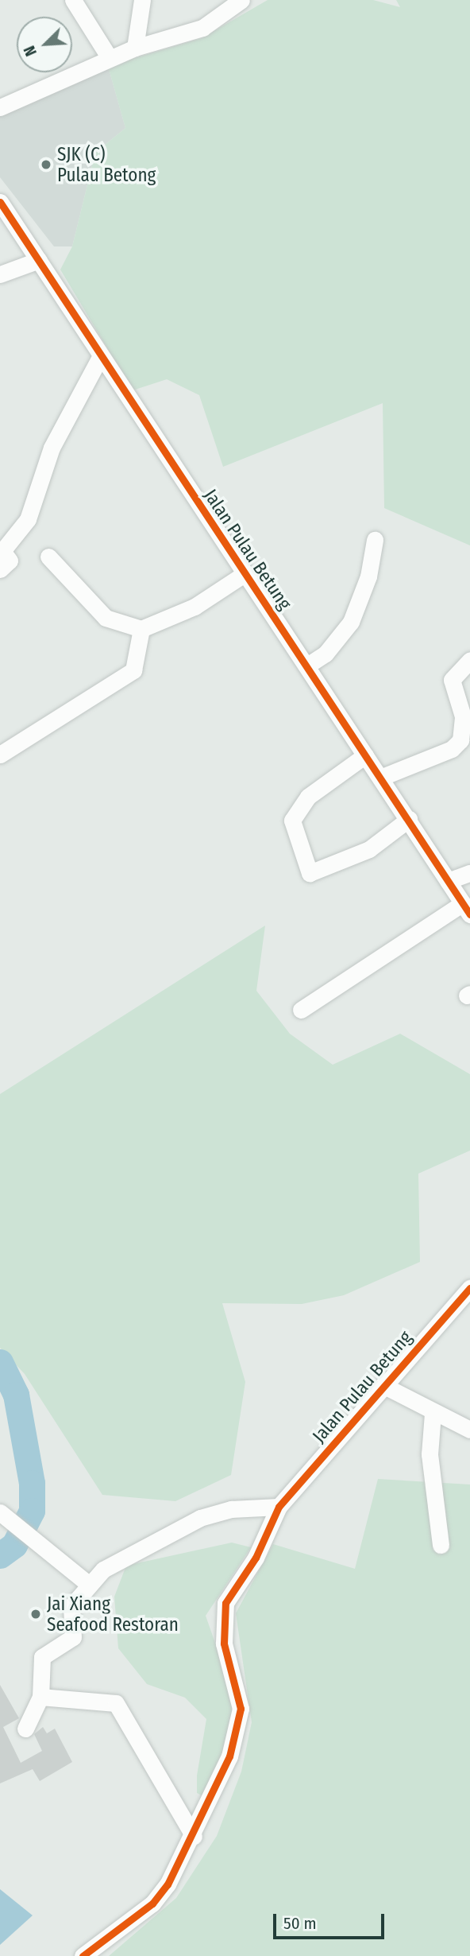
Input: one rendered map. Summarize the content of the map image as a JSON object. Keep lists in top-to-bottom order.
{
  "streets": {
    "street": ["Jalan Pulau Betung"]
  },
  "places": ["SJK (C) Pulau Betong", "Jai Xiang Seafood Restoran"],
  "scale_bar": "50 m",
  "north": "bottom left"
}
